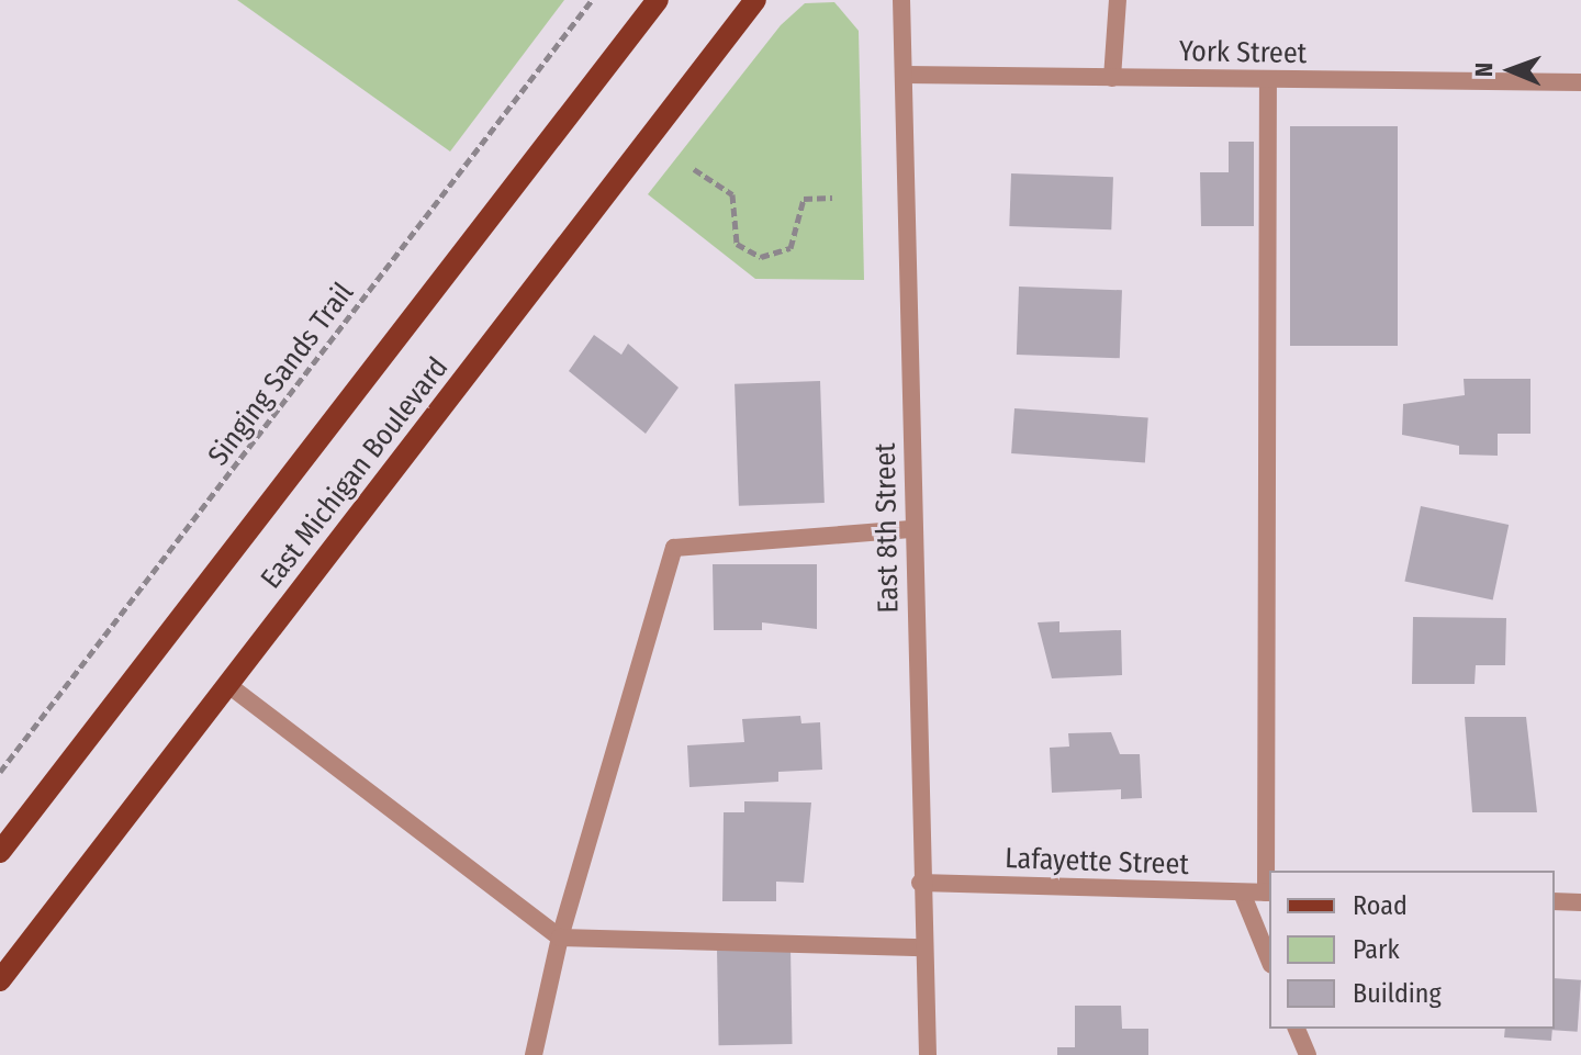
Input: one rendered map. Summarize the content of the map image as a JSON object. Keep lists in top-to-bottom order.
{
  "streets": {
    "main road": ["East Michigan Boulevard"],
    "street": ["York Street", "East 8th Street", "Lafayette Street"],
    "path": ["Singing Sands Trail"]
  },
  "crossings": [
    ["York Street", "East 8th Street"],
    ["East 8th Street", "Lafayette Street"]
  ],
  "legend": ["Road", "Park", "Building"],
  "north": "left"
}
